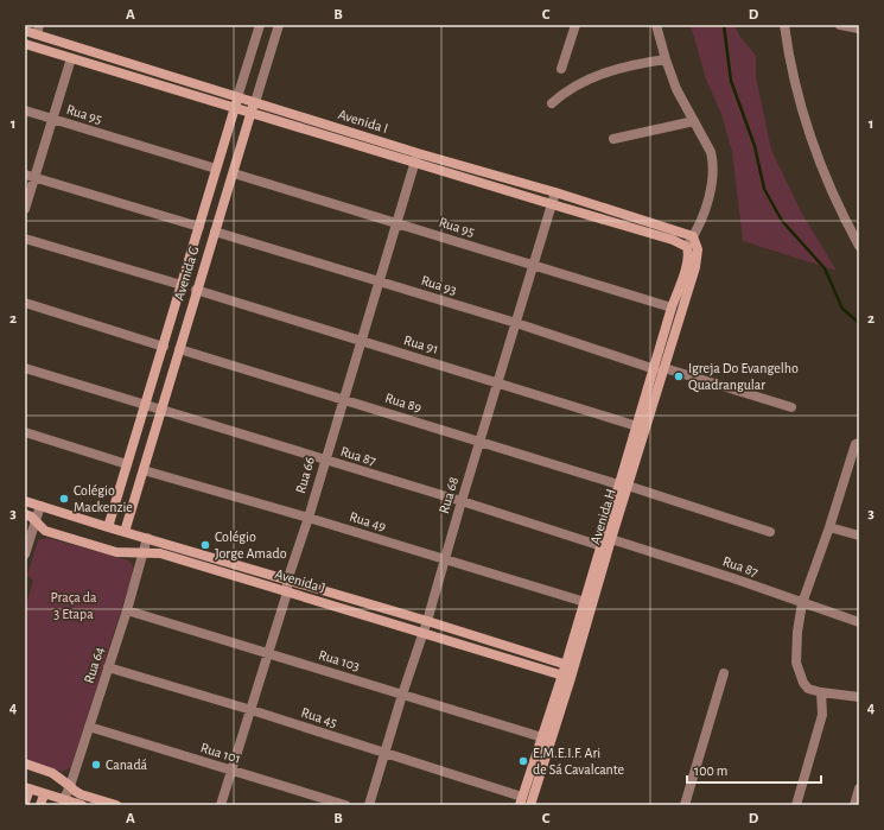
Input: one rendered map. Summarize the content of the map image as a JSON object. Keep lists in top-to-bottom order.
{
  "streets": {
    "street": [
      "Rua 95",
      "Avenida I",
      "Avenida G",
      "Rua 93",
      "Rua 91",
      "Rua 89",
      "Rua 87",
      "Rua 66",
      "Rua 68",
      "Avenida H",
      "Rua 49",
      "Avenida J",
      "Rua 103",
      "Rua 64",
      "Rua 45",
      "Rua 101"
    ]
  },
  "crossings": [
    ["Rua 95", "Avenida G"],
    ["Rua 95", "Rua 66"],
    ["Rua 95", "Rua 68"],
    ["Rua 95", "Avenida H"],
    ["Avenida I", "Avenida G"],
    ["Avenida I", "Rua 66"],
    ["Avenida I", "Rua 68"],
    ["Avenida I", "Avenida H"],
    ["Avenida G", "Rua 93"],
    ["Avenida G", "Rua 91"],
    ["Avenida G", "Rua 89"],
    ["Avenida G", "Rua 87"],
    ["Avenida G", "Rua 49"],
    ["Avenida G", "Avenida J"],
    ["Rua 93", "Rua 66"],
    ["Rua 93", "Rua 68"],
    ["Rua 93", "Avenida H"],
    ["Rua 91", "Rua 66"],
    ["Rua 91", "Rua 68"],
    ["Rua 91", "Avenida H"],
    ["Rua 89", "Rua 66"],
    ["Rua 89", "Rua 68"],
    ["Rua 89", "Avenida H"],
    ["Rua 87", "Rua 66"],
    ["Rua 87", "Rua 68"],
    ["Rua 87", "Avenida H"],
    ["Rua 66", "Rua 49"],
    ["Rua 66", "Avenida J"],
    ["Rua 66", "Rua 103"],
    ["Rua 66", "Rua 45"],
    ["Rua 66", "Rua 101"],
    ["Rua 68", "Rua 49"],
    ["Rua 68", "Avenida J"],
    ["Rua 68", "Rua 103"],
    ["Rua 68", "Rua 45"],
    ["Avenida H", "Rua 49"],
    ["Avenida H", "Avenida J"],
    ["Avenida H", "Rua 103"],
    ["Avenida H", "Rua 45"],
    ["Avenida J", "Rua 64"],
    ["Rua 103", "Rua 64"],
    ["Rua 64", "Rua 45"],
    ["Rua 64", "Rua 101"]
  ],
  "parks": ["Praça da 3 Etapa"],
  "places": [
    "Igreja Do Evangelho Quadrangular",
    "Colégio Mackenzie",
    "Colégio Jorge Amado",
    "E.M.E.I.F. Ari de Sá Cavalcante",
    "Canadá"
  ],
  "scale_bar": "100 m",
  "grid": {
    "columns": [
      "A",
      "B",
      "C",
      "D"
    ],
    "rows": [
      "1",
      "2",
      "3",
      "4"
    ]
  }
}
